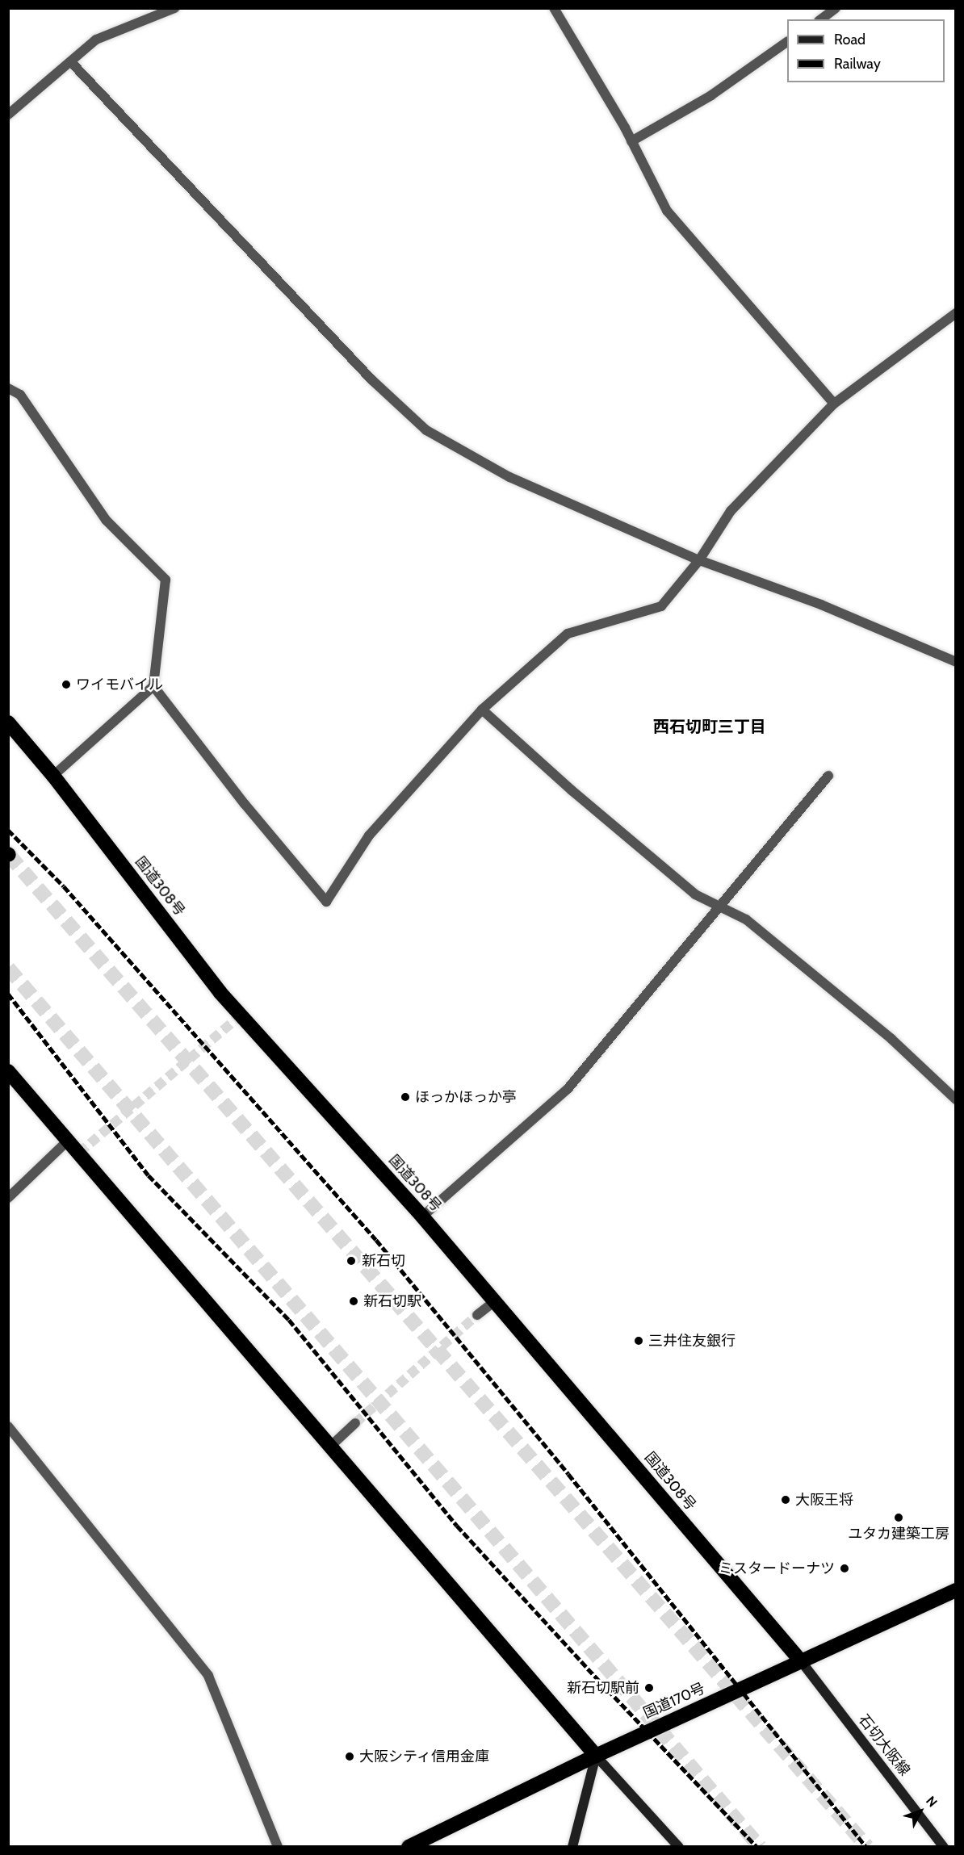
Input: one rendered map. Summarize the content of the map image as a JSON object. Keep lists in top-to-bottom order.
{
  "streets": {
    "highway": ["国道308号", "国道170号"],
    "main road": ["石切大阪線"]
  },
  "crossings": [
    ["国道308号", "国道170号"],
    ["国道308号", "石切大阪線"],
    ["国道170号", "石切大阪線"]
  ],
  "districts": ["西石切町三丁目"],
  "places": [
    "ワイモバイル",
    "ほっかほっか亭",
    "新石切",
    "新石切駅",
    "三井住友銀行",
    "大阪王将",
    "ユタカ建築工房",
    "ミスタードーナツ",
    "新石切駅前",
    "大阪シティ信用金庫"
  ],
  "legend": ["Road", "Railway"],
  "north": "top right"
}
